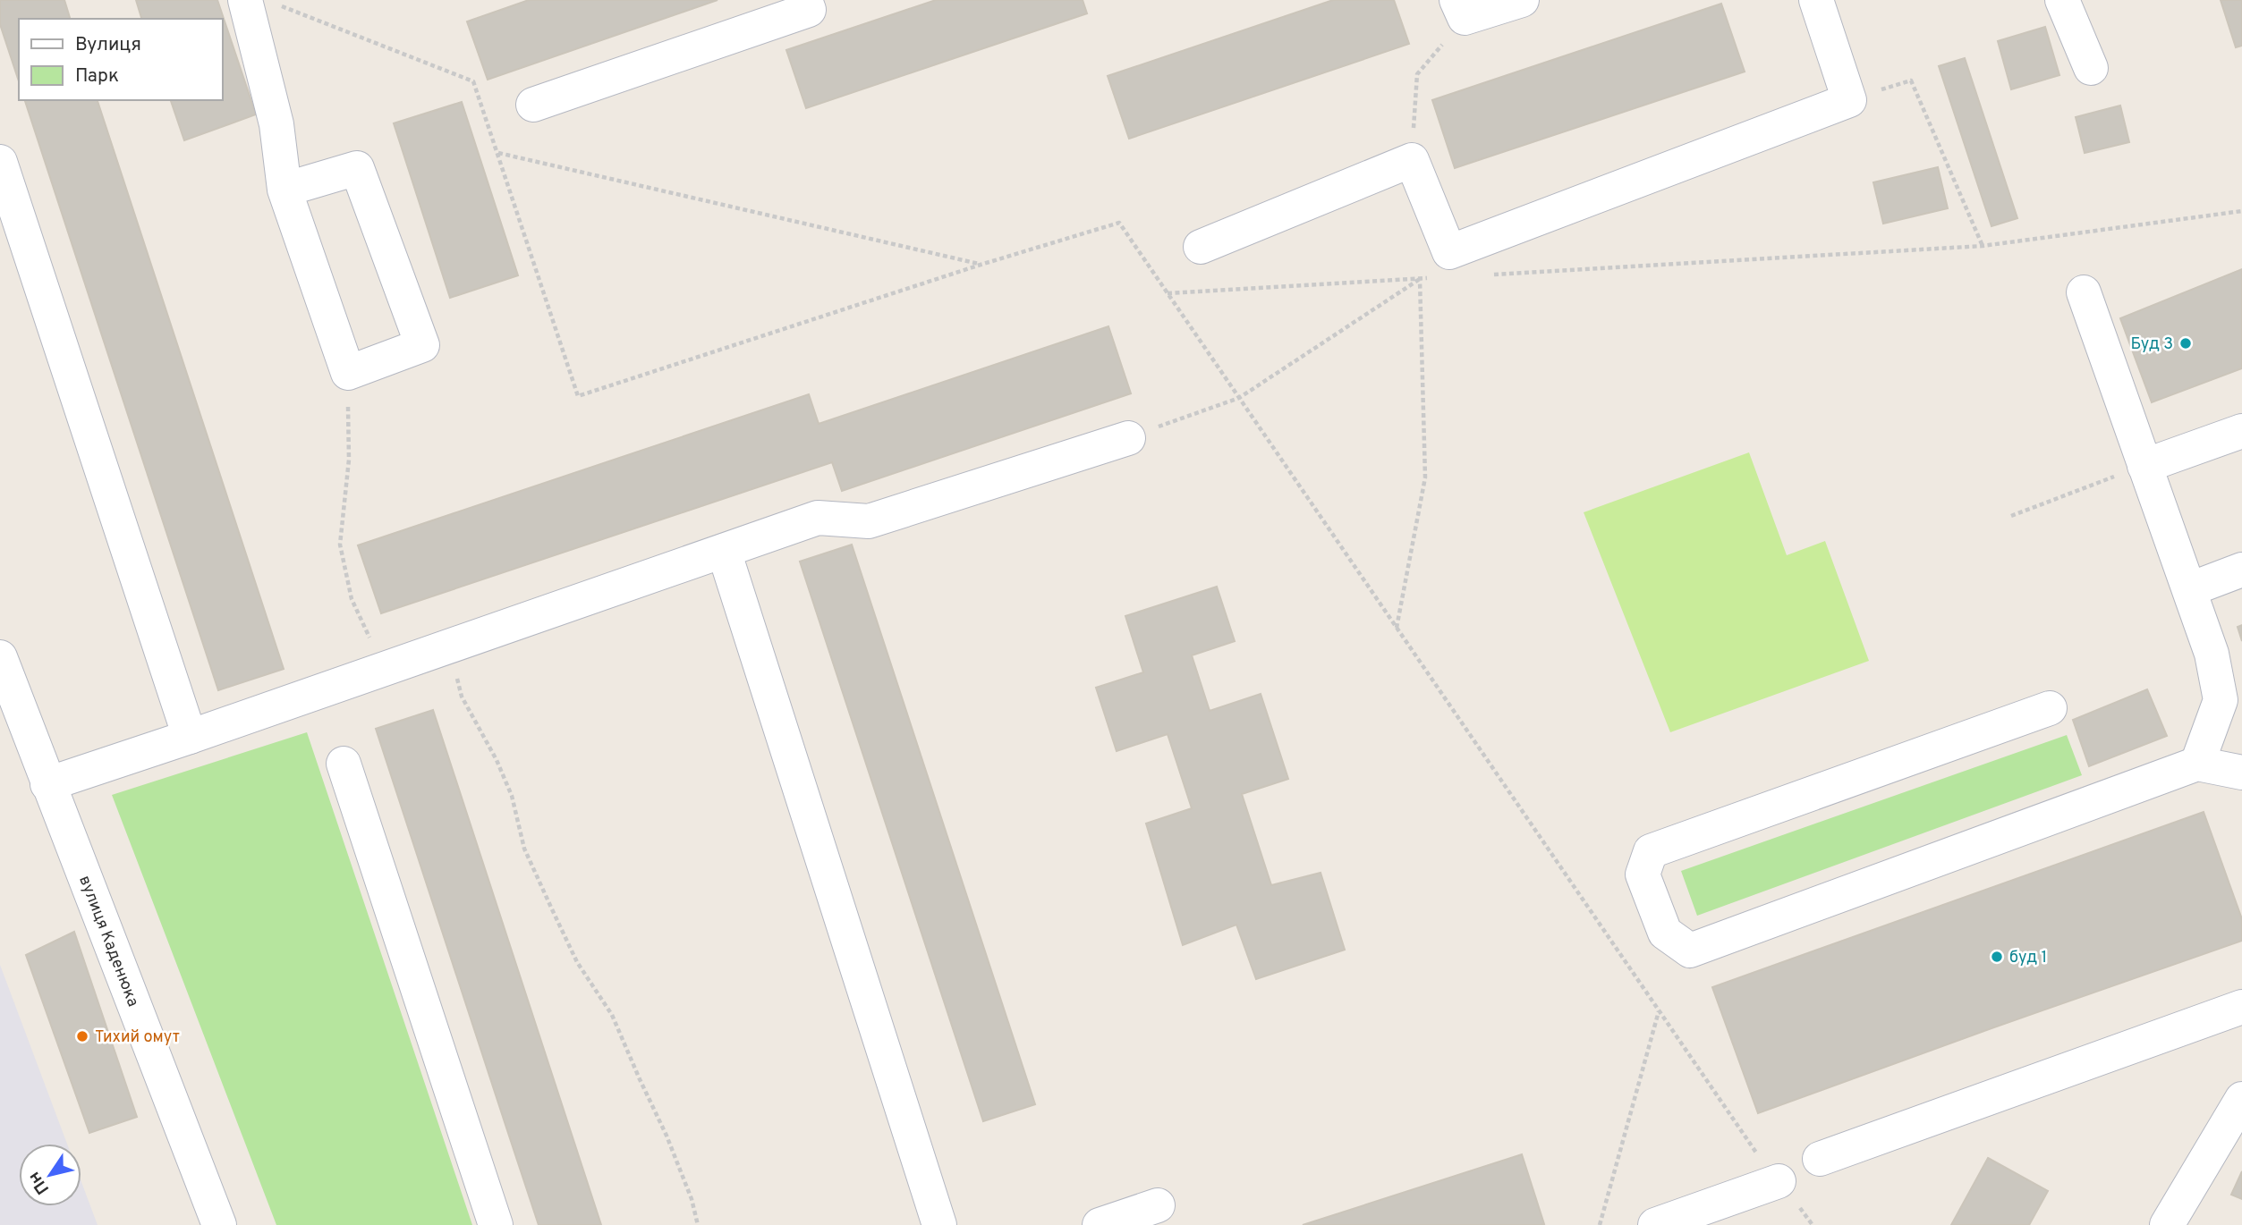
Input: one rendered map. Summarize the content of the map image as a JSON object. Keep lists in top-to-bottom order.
{
  "streets": {
    "street": ["вулиця Каденюка"]
  },
  "places": ["Буд 3", "буд 1", "Тихий омут"],
  "legend": ["Вулиця", "Парк"],
  "north": "bottom left"
}
